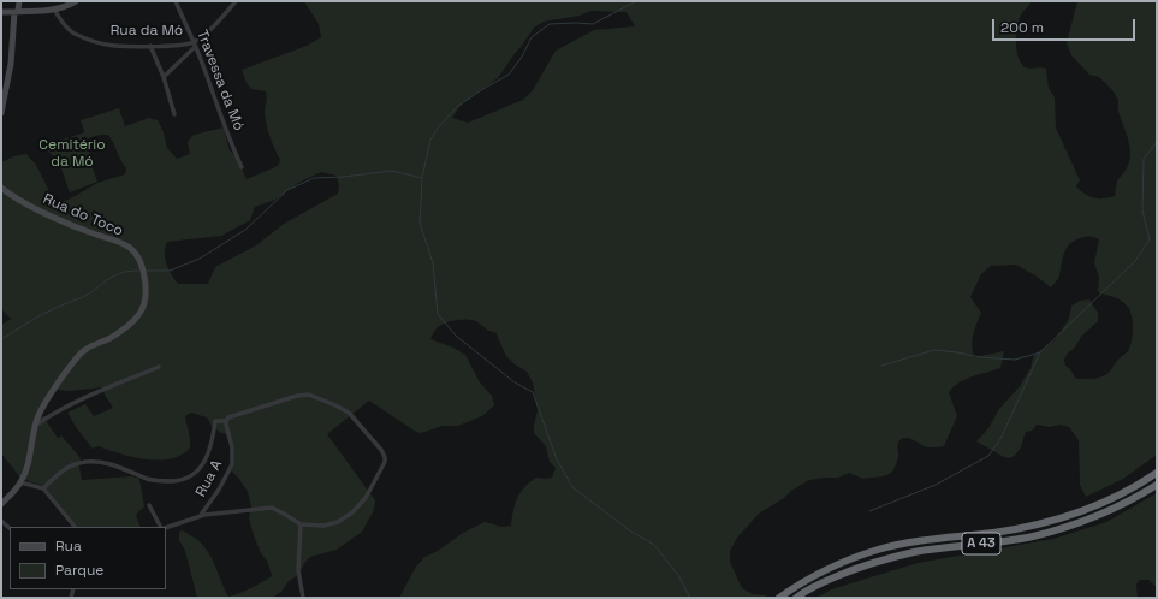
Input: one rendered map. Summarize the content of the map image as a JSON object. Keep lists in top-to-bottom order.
{
  "streets": {
    "highway": ["A 43"],
    "street": [
      "Rua da Mó",
      "Travessa da Mó",
      "Rua do Toco",
      "Rua A"
    ]
  },
  "crossings": [
    ["Rua da Mó", "Travessa da Mó"]
  ],
  "parks": ["Cemitério da Mó"],
  "legend": ["Rua", "Parque"],
  "scale_bar": "200 m"
}
